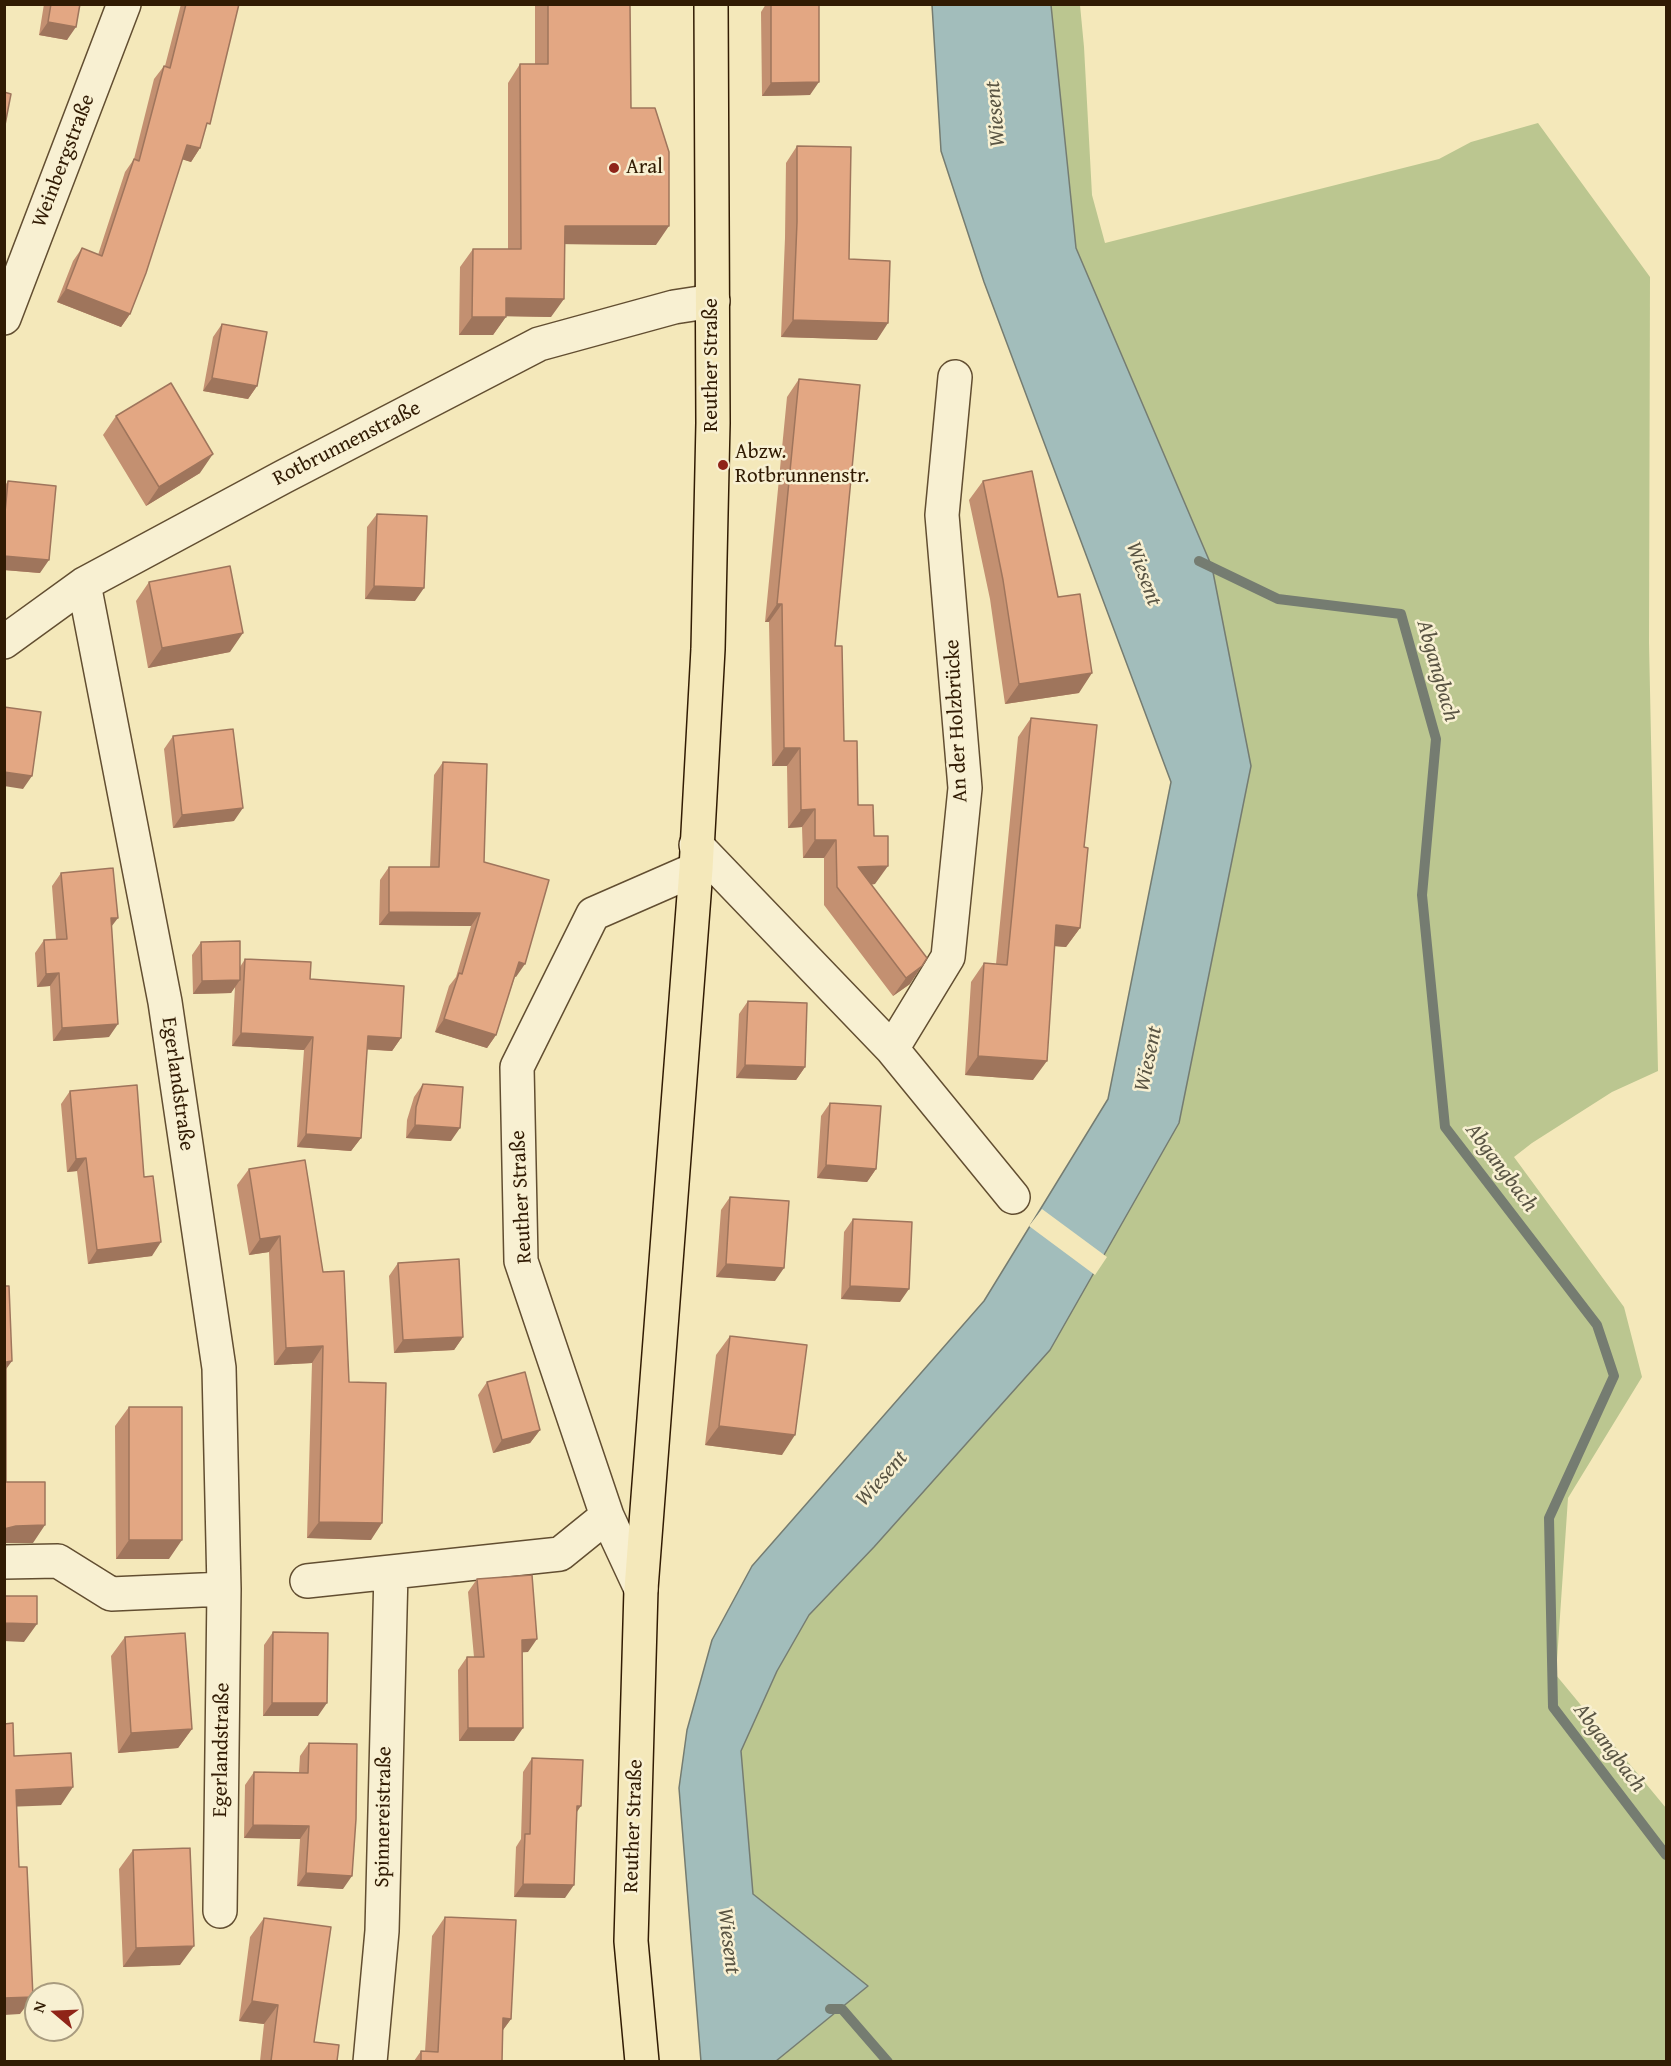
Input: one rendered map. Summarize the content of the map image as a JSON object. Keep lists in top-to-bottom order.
{
  "streets": {
    "main road": ["Reuther Straße"],
    "street": [
      "Weinbergstraße",
      "Rotbrunnenstraße",
      "An der Holzbrücke",
      "Egerlandstraße",
      "Spinnereistraße"
    ]
  },
  "crossings": [
    ["Reuther Straße", "Rotbrunnenstraße"],
    ["Rotbrunnenstraße", "Egerlandstraße"]
  ],
  "water": ["Wiesent", "Abgangbach"],
  "places": ["Aral", "Abzw. Rotbrunnenstr."],
  "north": "left"
}
